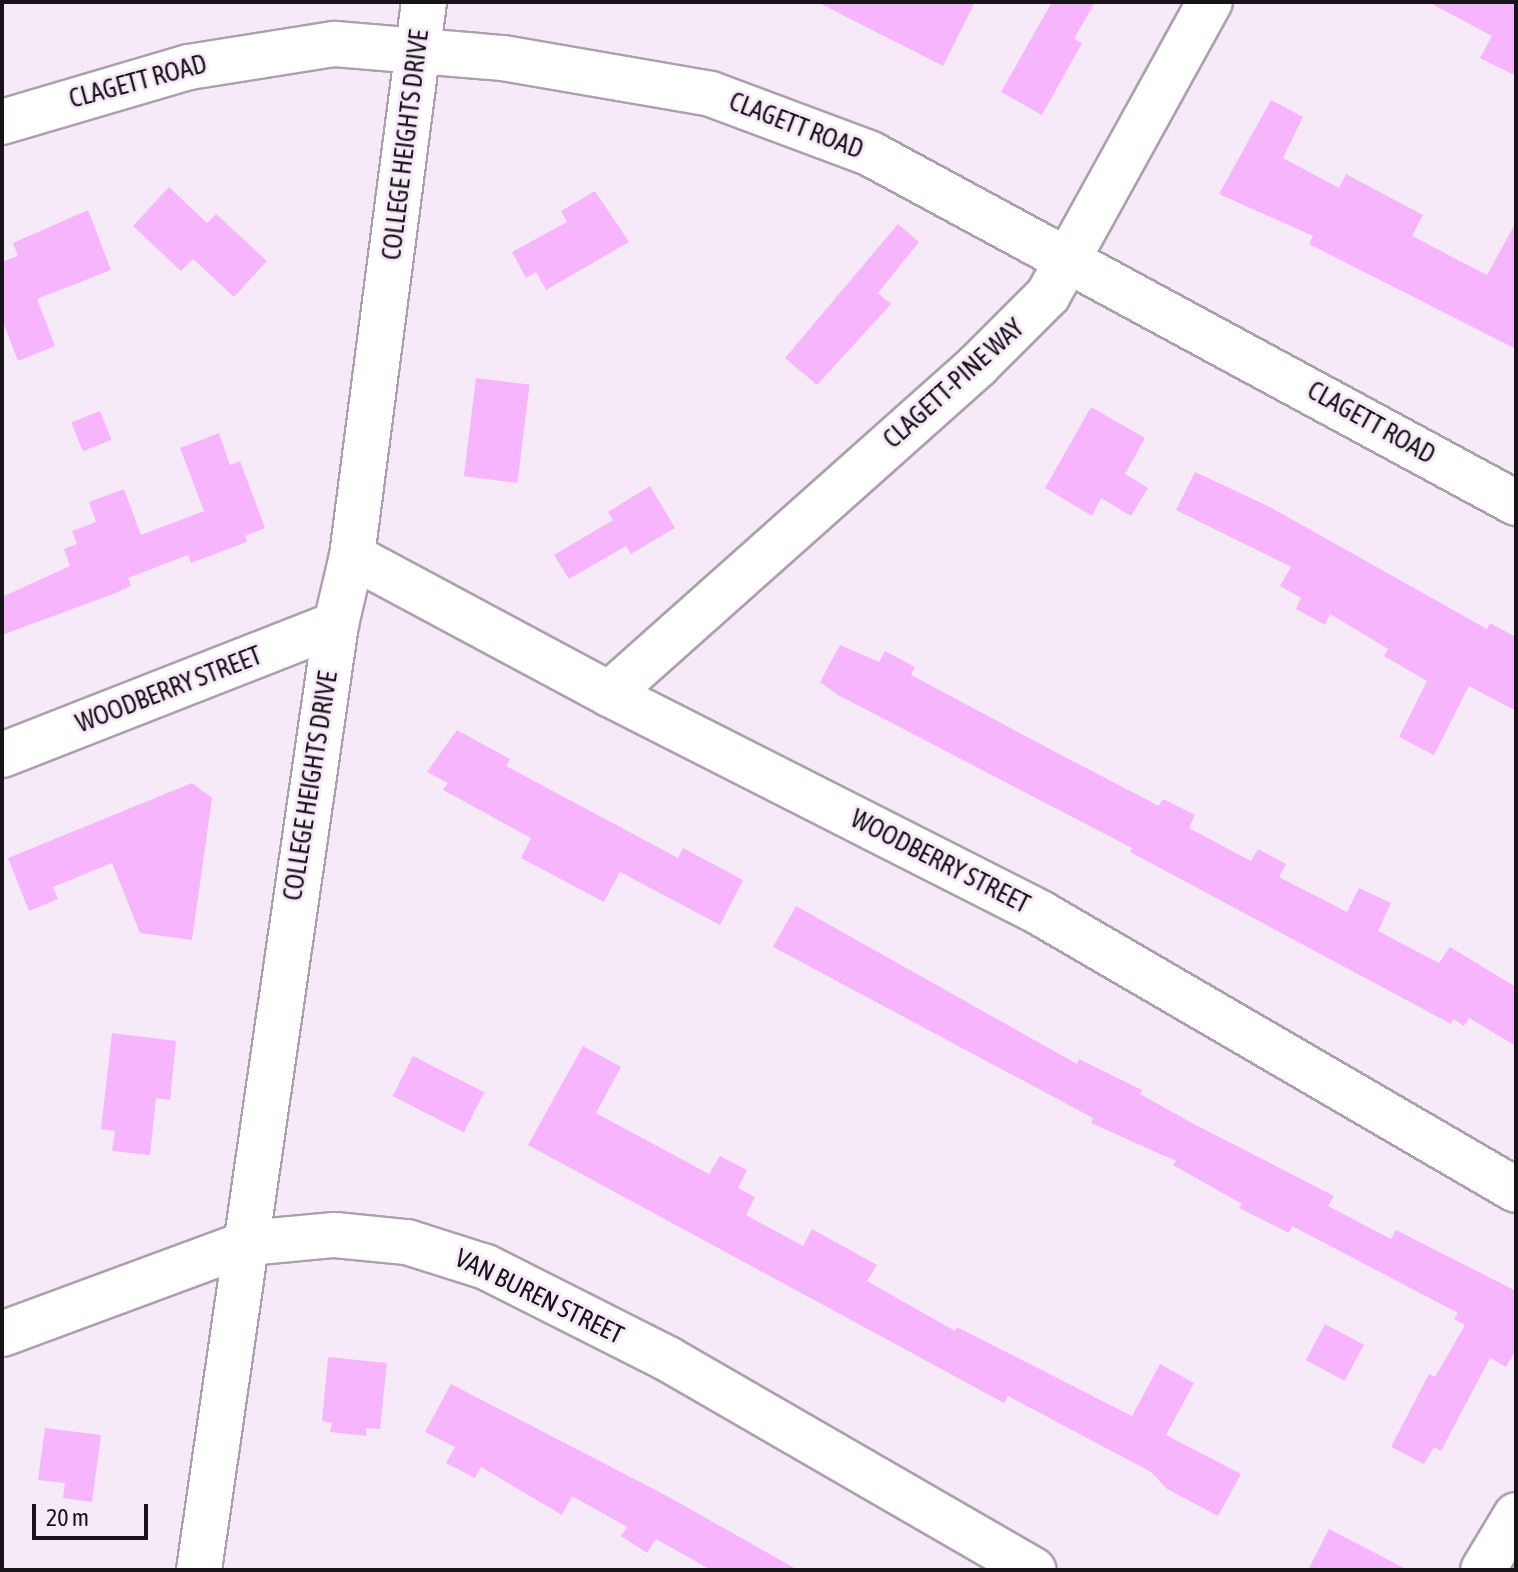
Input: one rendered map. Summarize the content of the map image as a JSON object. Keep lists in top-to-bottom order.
{
  "streets": {
    "street": [
      "CLAGETT ROAD",
      "COLLEGE HEIGHTS DRIVE",
      "CLAGETT-PINE WAY",
      "WOODBERRY STREET",
      "VAN BUREN STREET"
    ]
  },
  "crossings": [
    ["CLAGETT ROAD", "COLLEGE HEIGHTS DRIVE"],
    ["CLAGETT ROAD", "CLAGETT-PINE WAY"],
    ["COLLEGE HEIGHTS DRIVE", "WOODBERRY STREET"],
    ["COLLEGE HEIGHTS DRIVE", "VAN BUREN STREET"],
    ["CLAGETT-PINE WAY", "WOODBERRY STREET"]
  ],
  "scale_bar": "20 m"
}
